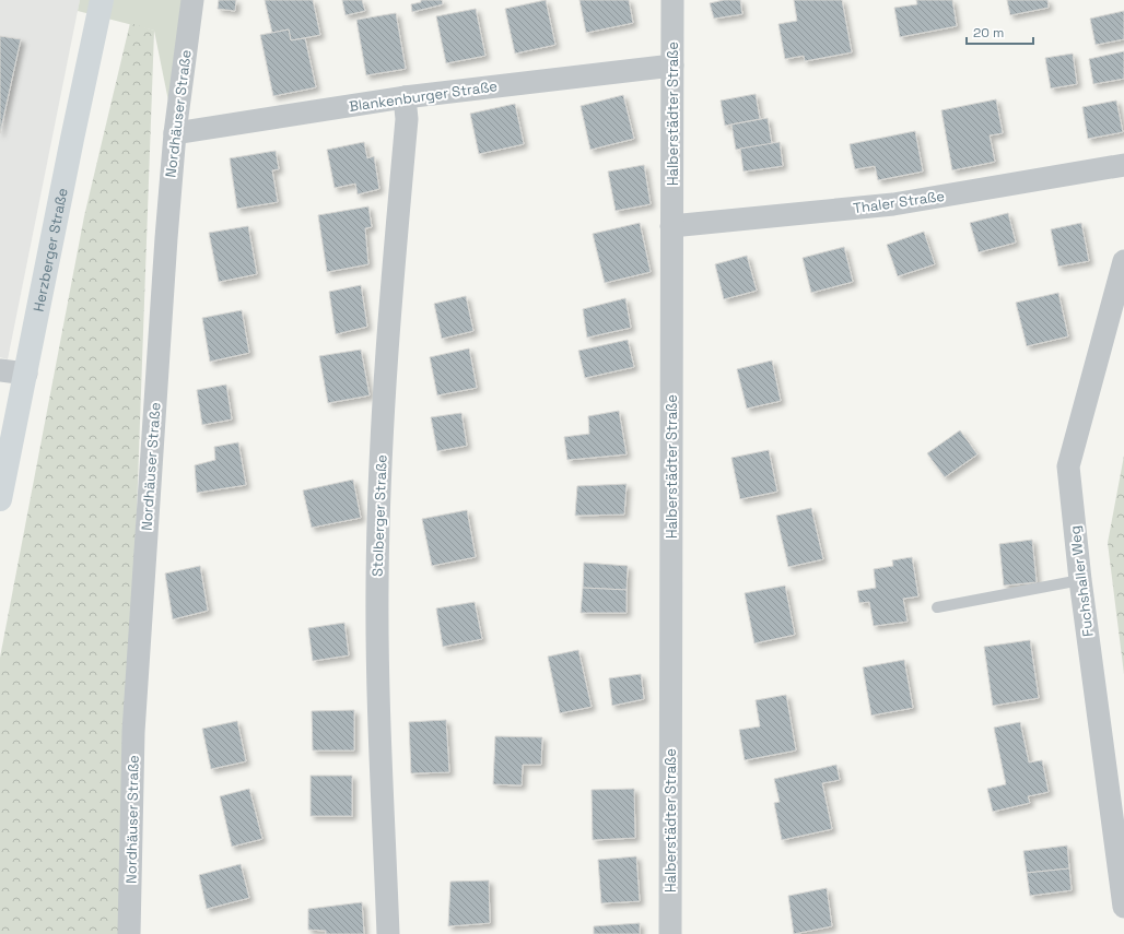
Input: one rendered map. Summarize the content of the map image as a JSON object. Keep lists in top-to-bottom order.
{
  "streets": {
    "street": [
      "Blankenburger Straße",
      "Nordhäuser Straße",
      "Halberstädter Straße",
      "Thaler Straße",
      "Herzberger Straße",
      "Stolberger Straße",
      "Fuchshaller Weg"
    ]
  },
  "crossings": [
    ["Blankenburger Straße", "Nordhäuser Straße"],
    ["Blankenburger Straße", "Halberstädter Straße"],
    ["Blankenburger Straße", "Stolberger Straße"],
    ["Halberstädter Straße", "Thaler Straße"]
  ],
  "scale_bar": "20 m"
}
